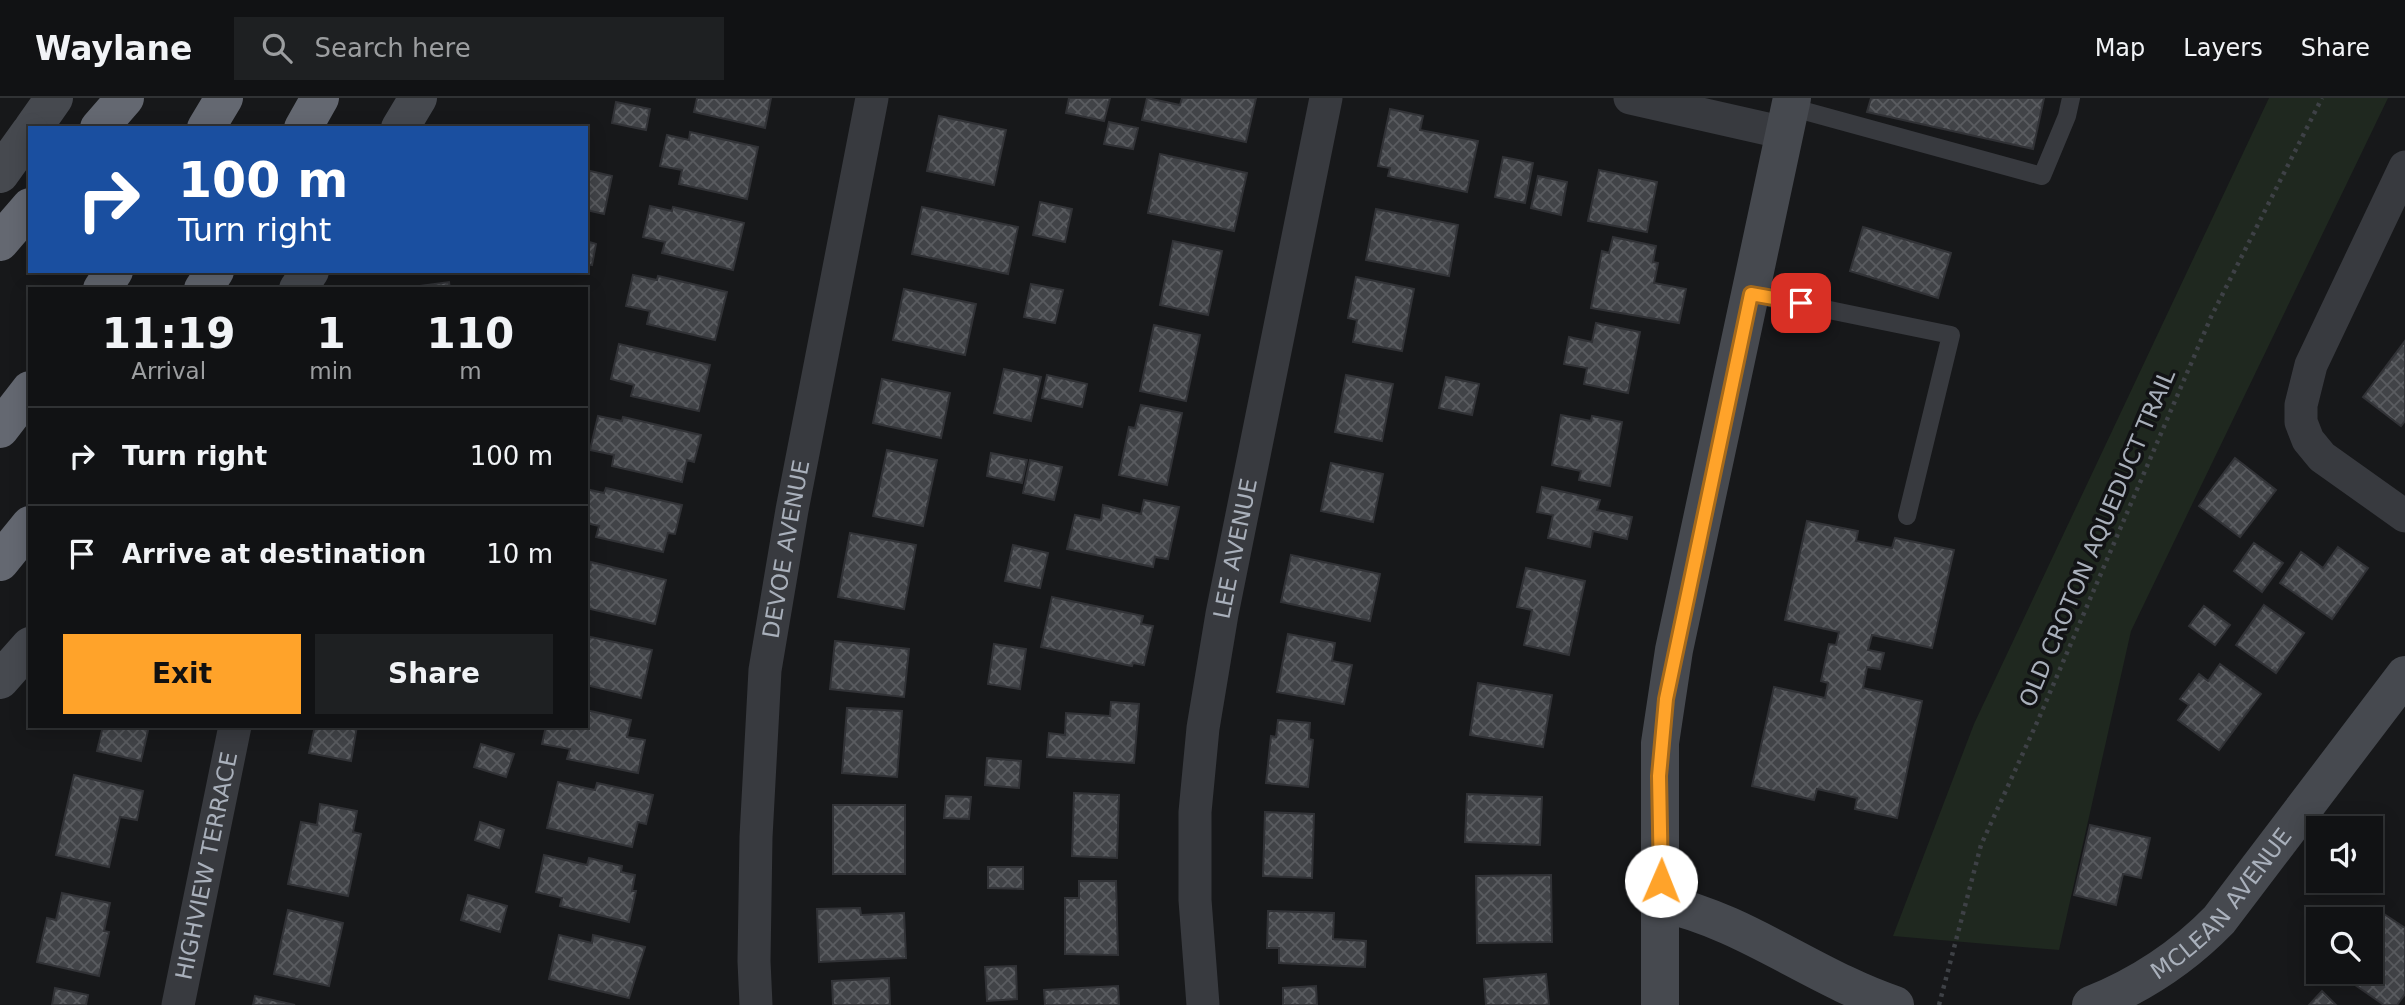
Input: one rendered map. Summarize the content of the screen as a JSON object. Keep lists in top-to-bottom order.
{
  "streets": {
    "street": [
      "DEVOE AVENUE",
      "LEE AVENUE",
      "HIGHVIEW TERRACE",
      "MCLEAN AVENUE"
    ],
    "path": ["OLD CROTON AQUEDUCT TRAIL"]
  },
  "page": {
    "header": "Waylane",
    "search": "Search here",
    "nav": ["Map", "Layers", "Share"],
    "turn": ["100 m", "Turn right"],
    "eta": [
      "11:19",
      "Arrival",
      "1",
      "min",
      "110",
      "m"
    ],
    "list": [
      {
        "name": "Turn right",
        "value": "100 m"
      },
      {
        "name": "Arrive at destination",
        "value": "10 m"
      }
    ],
    "buttons": ["Exit", "Share"]
  }
}
